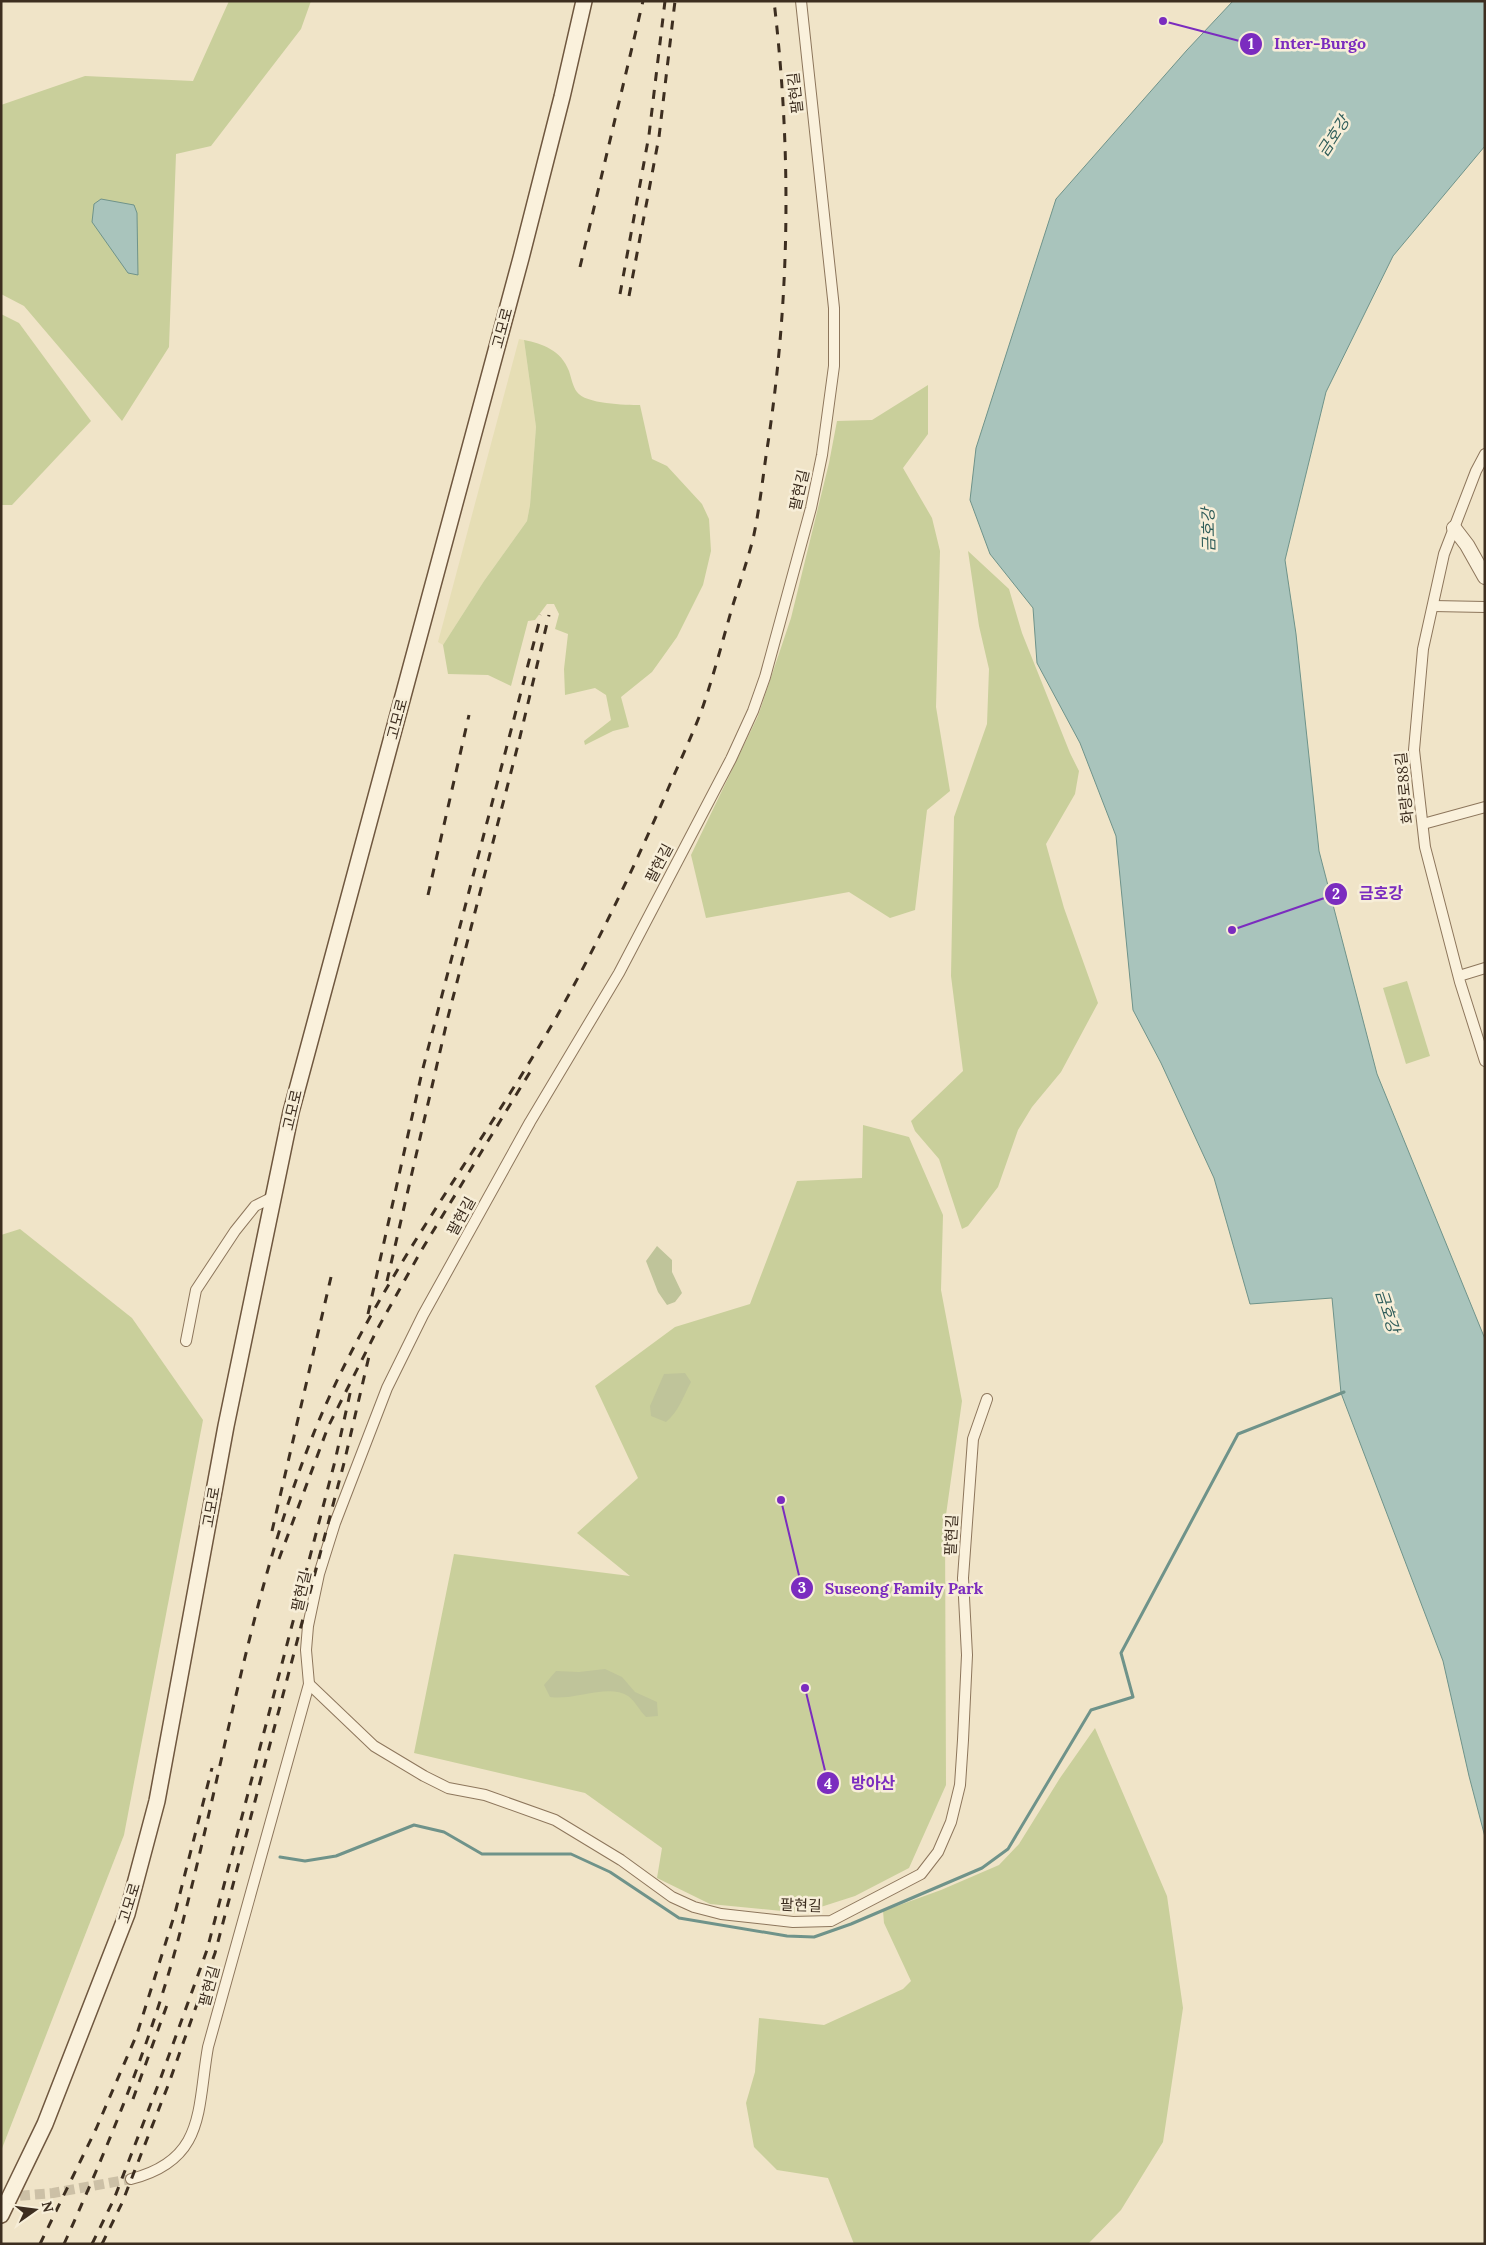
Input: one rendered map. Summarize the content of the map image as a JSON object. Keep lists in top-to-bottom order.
{
  "streets": {
    "main road": ["고모로"],
    "street": ["팔현길", "화랑로88길"]
  },
  "water": ["금호강"],
  "places": [
    "Inter-Burgo",
    "금호강",
    "Suseong Family Park",
    "방아산"
  ],
  "north": "right"
}
